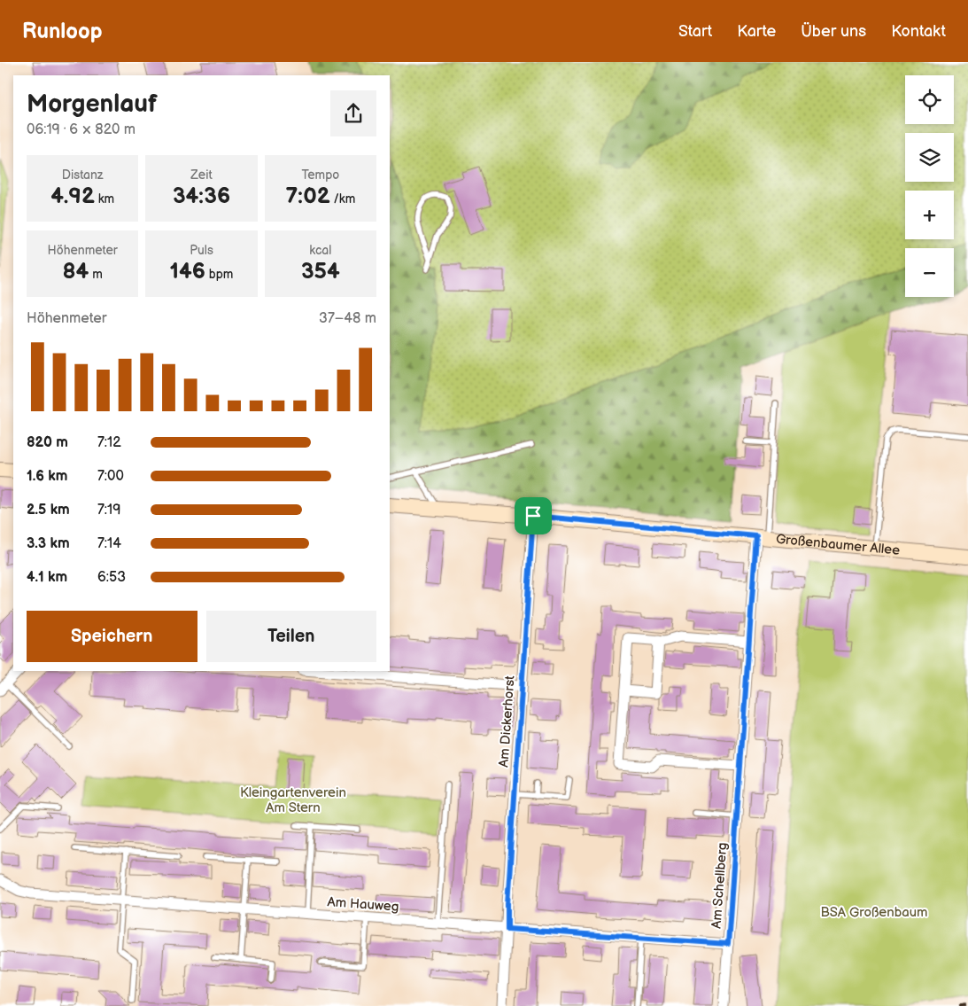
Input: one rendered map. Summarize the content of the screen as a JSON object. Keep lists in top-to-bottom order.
{
  "streets": {
    "main road": ["Großenbaumer Allee"],
    "street": ["Am Dickerhorst", "Am Schellberg", "Am Hauweg"]
  },
  "crossings": [
    ["Großenbaumer Allee", "Am Dickerhorst"],
    ["Großenbaumer Allee", "Am Schellberg"],
    ["Am Dickerhorst", "Am Hauweg"],
    ["Am Schellberg", "Am Hauweg"]
  ],
  "parks": ["Kleingartenverein Am Stern", "BSA Großenbaum"],
  "page": {
    "header": "Runloop",
    "nav": [
      "Start",
      "Karte",
      "Über uns",
      "Kontakt"
    ],
    "map_buttons": ["+", "−"],
    "heading": ["Morgenlauf", "06:19 · 6 × 820 m"],
    "stats": [
      ["Distanz", "4.92 km"],
      ["Zeit", "34:36"],
      ["Tempo", "7:02 /km"],
      ["Höhenmeter", "84 m"],
      ["Puls", "146 bpm"],
      ["kcal", "354"]
    ],
    "chart": ["Höhenmeter", "37–48 m"],
    "list": [
      {
        "name": "820 m",
        "note": "7:12"
      },
      {
        "name": "1.6 km",
        "note": "7:00"
      },
      {
        "name": "2.5 km",
        "note": "7:19"
      },
      {
        "name": "3.3 km",
        "note": "7:14"
      },
      {
        "name": "4.1 km",
        "note": "6:53"
      }
    ],
    "buttons": ["Speichern", "Teilen"]
  }
}
